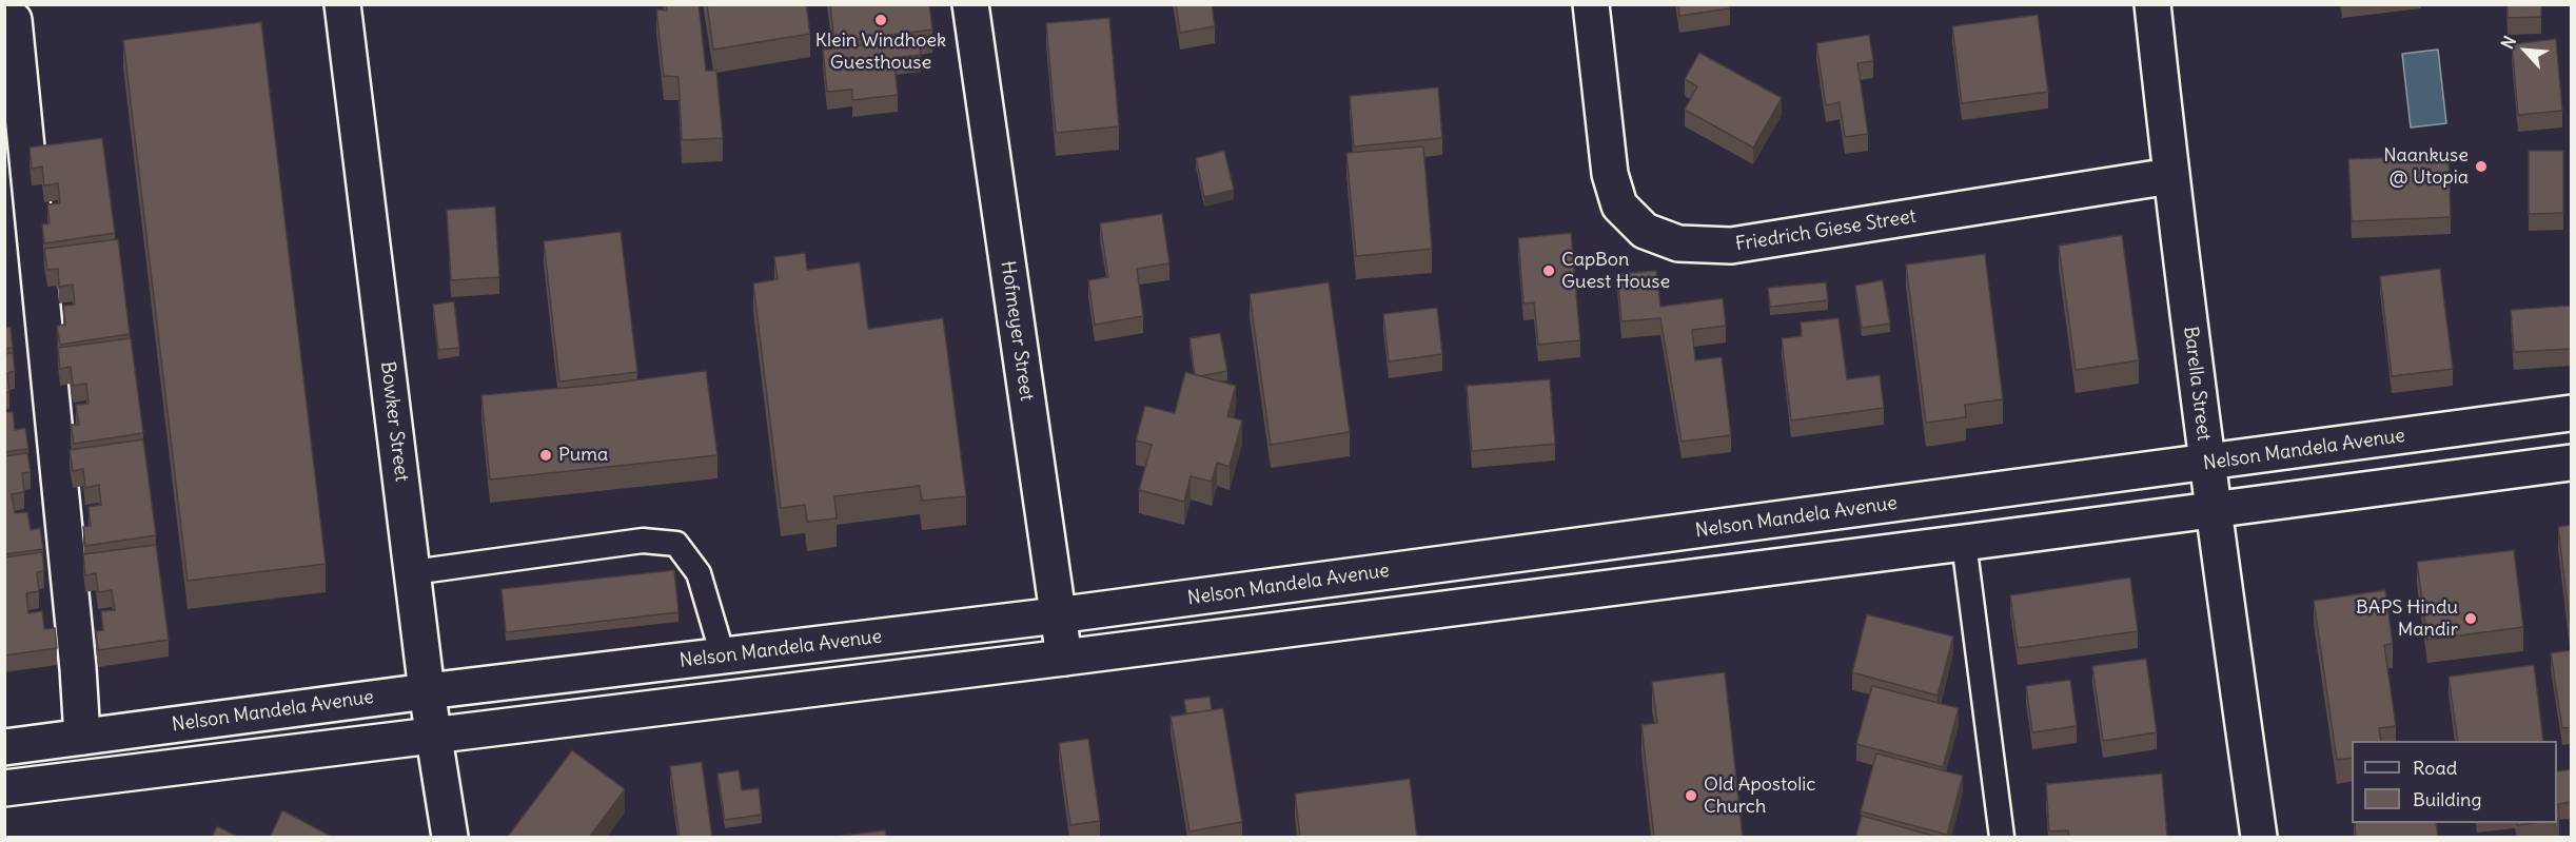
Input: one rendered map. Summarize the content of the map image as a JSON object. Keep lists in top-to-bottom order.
{
  "streets": {
    "main road": [
      "Friedrich Giese Street",
      "Hofmeyer Street",
      "Barella Street",
      "Bowker Street",
      "Nelson Mandela Avenue"
    ]
  },
  "crossings": [
    ["Friedrich Giese Street", "Barella Street"],
    ["Hofmeyer Street", "Nelson Mandela Avenue"],
    ["Barella Street", "Nelson Mandela Avenue"],
    ["Bowker Street", "Nelson Mandela Avenue"]
  ],
  "places": [
    "Klein Windhoek Guesthouse",
    "Naankuse @ Utopia",
    "CapBon Guest House",
    "Puma",
    "BAPS Hindu Mandir",
    "Old Apostolic Church"
  ],
  "legend": ["Road", "Building"],
  "north": "top left"
}
